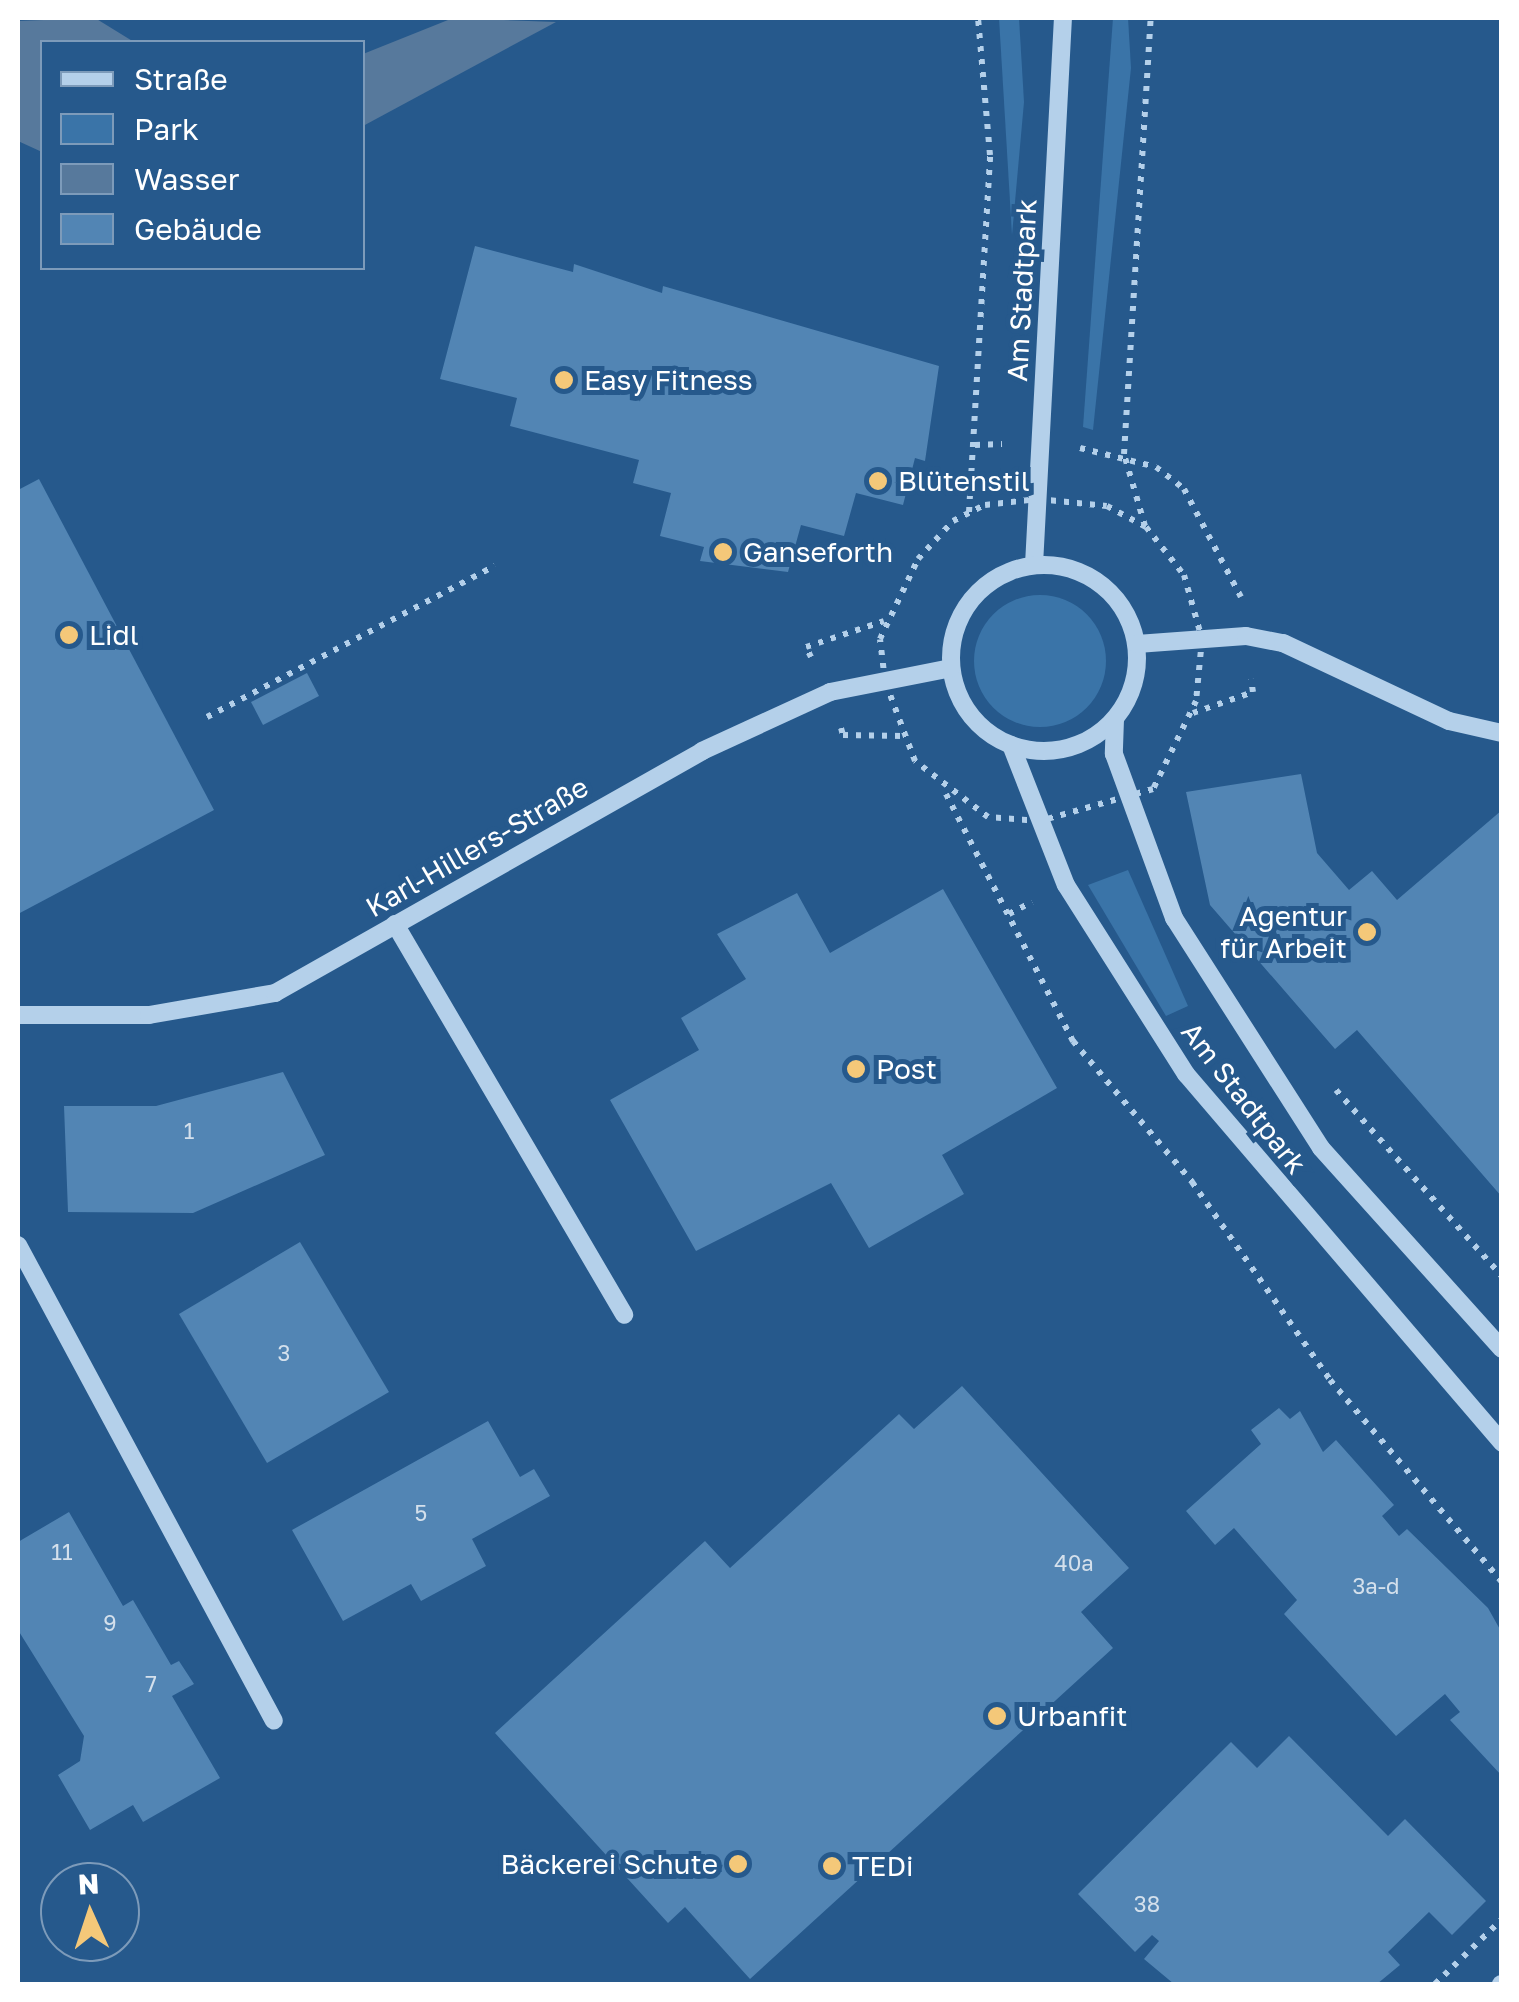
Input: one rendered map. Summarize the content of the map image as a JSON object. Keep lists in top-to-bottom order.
{
  "streets": {
    "street": ["Am Stadtpark", "Karl-Hillers-Straße"]
  },
  "crossings": [
    ["Am Stadtpark", "Karl-Hillers-Straße"]
  ],
  "places": [
    "Easy Fitness",
    "Blütenstil",
    "Ganseforth",
    "Lidl",
    "Agentur für Arbeit",
    "Post",
    "Urbanfit",
    "Bäckerei Schute",
    "TEDi"
  ],
  "house_numbers": [
    "1",
    "3",
    "5",
    "11",
    "40a",
    "3a-d",
    "9",
    "7",
    "38"
  ],
  "legend": [
    "Straße",
    "Park",
    "Wasser",
    "Gebäude"
  ],
  "north": "top"
}
